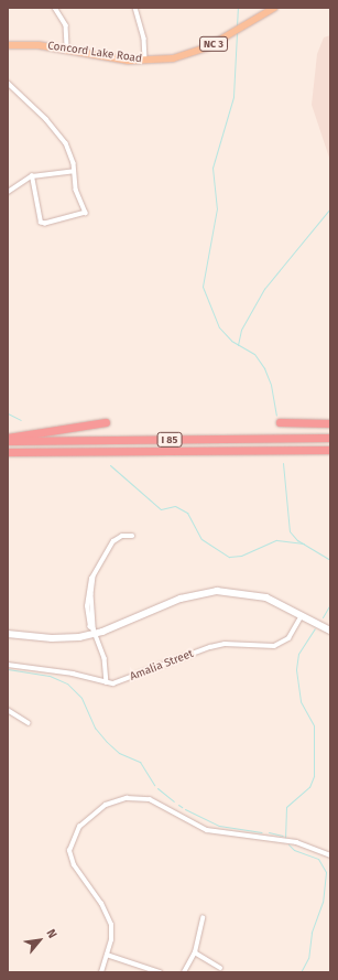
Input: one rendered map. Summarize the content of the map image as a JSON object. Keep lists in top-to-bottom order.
{
  "streets": {
    "highway": ["I 85"],
    "main road": ["NC 3", "Concord Lake Road"],
    "street": ["Amalia Street"]
  },
  "north": "top right"
}
